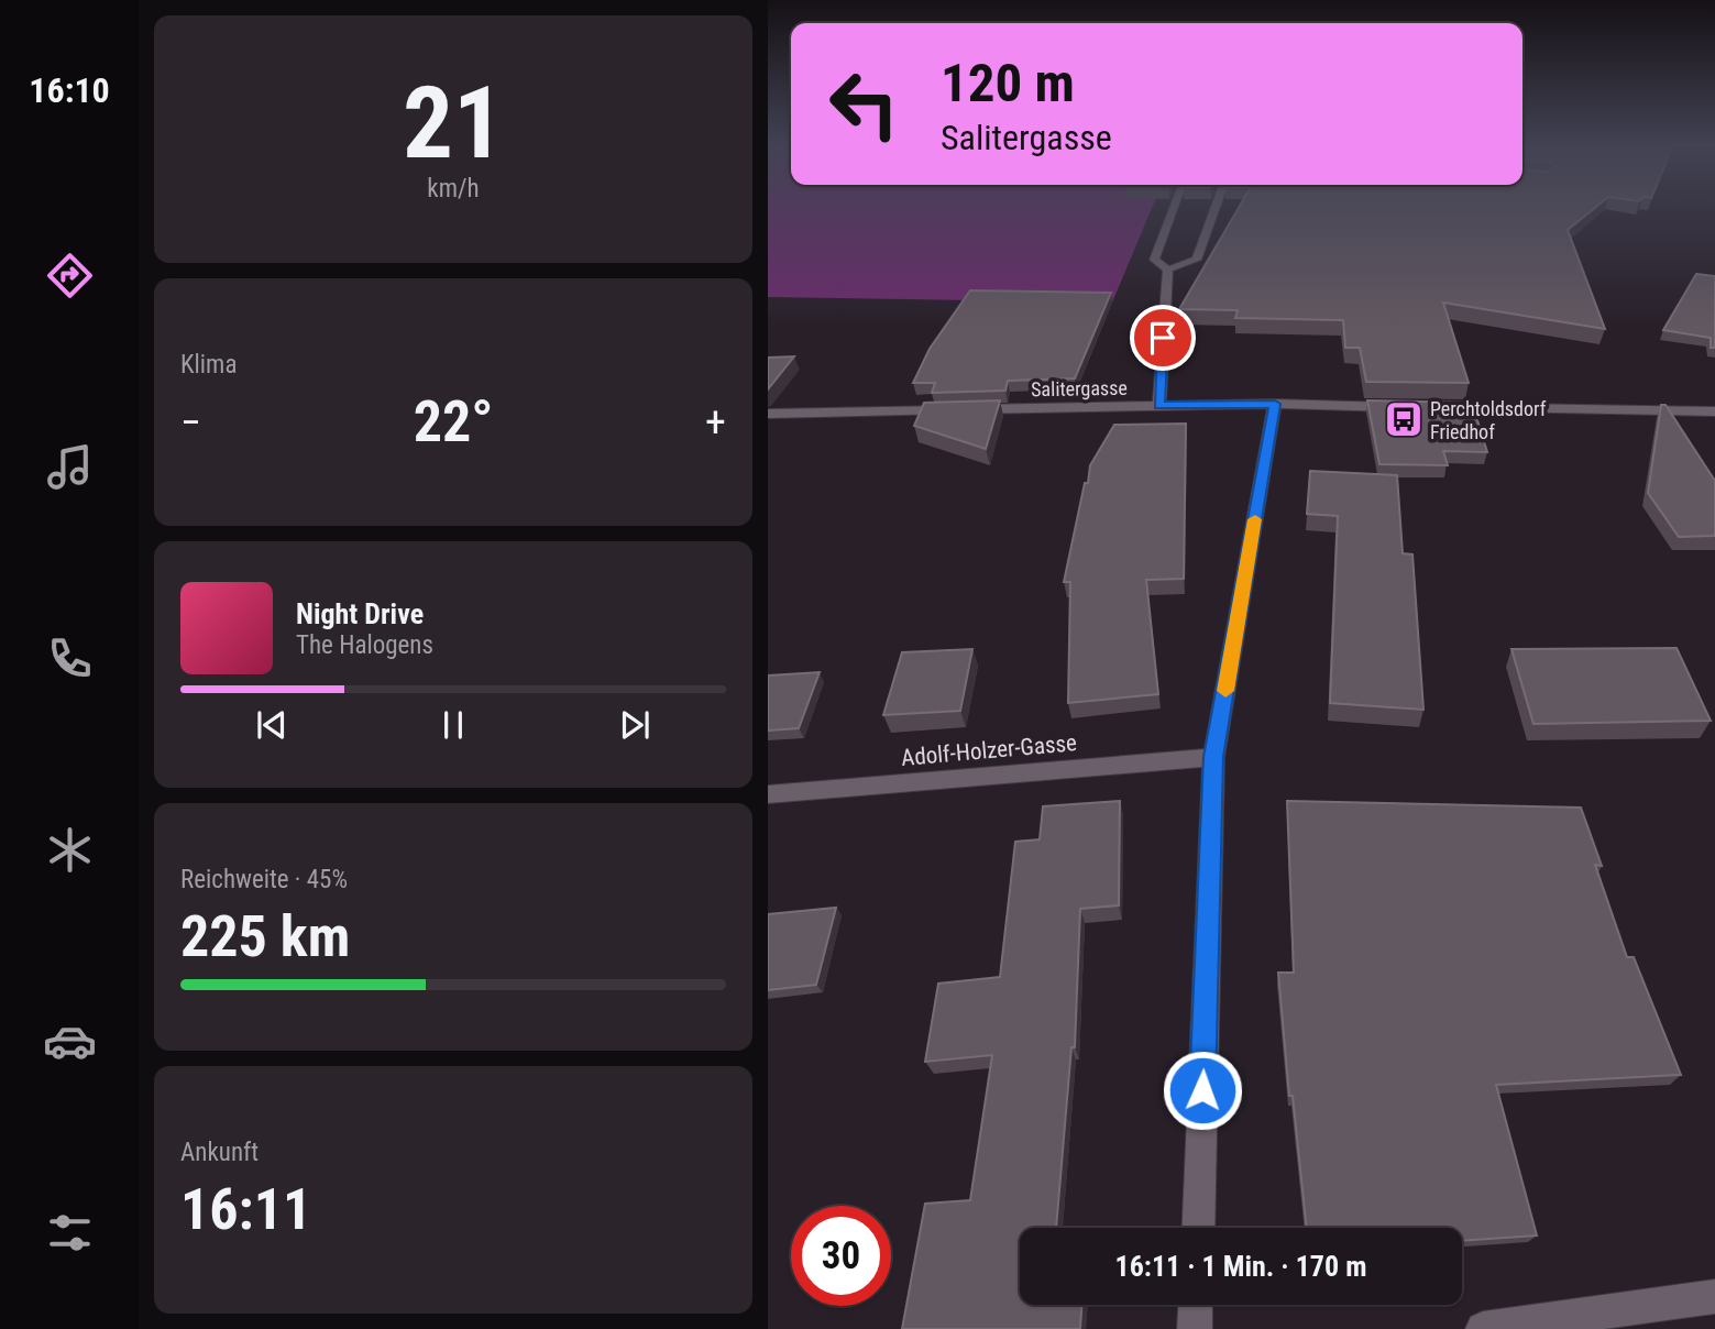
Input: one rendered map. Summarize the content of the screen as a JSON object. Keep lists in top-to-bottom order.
{
  "streets": {
    "street": ["Salitergasse", "Adolf-Holzer-Gasse"]
  },
  "places": {
    "bus stop": ["Perchtoldsdorf Friedhof"]
  },
  "page": {
    "tabs": "16:10",
    "tile": [
      ["21", "km/h"],
      "Klima",
      ["Reichweite · 45%", "225 km"],
      ["Ankunft", "16:11"]
    ],
    "turn": ["120 m", "Salitergasse"],
    "heat": ["−", "22°", "+"],
    "song": ["Night Drive", "The Halogens"],
    "limit": "30",
    "trip": "16:11 · 1 Min. · 170 m"
  }
}
